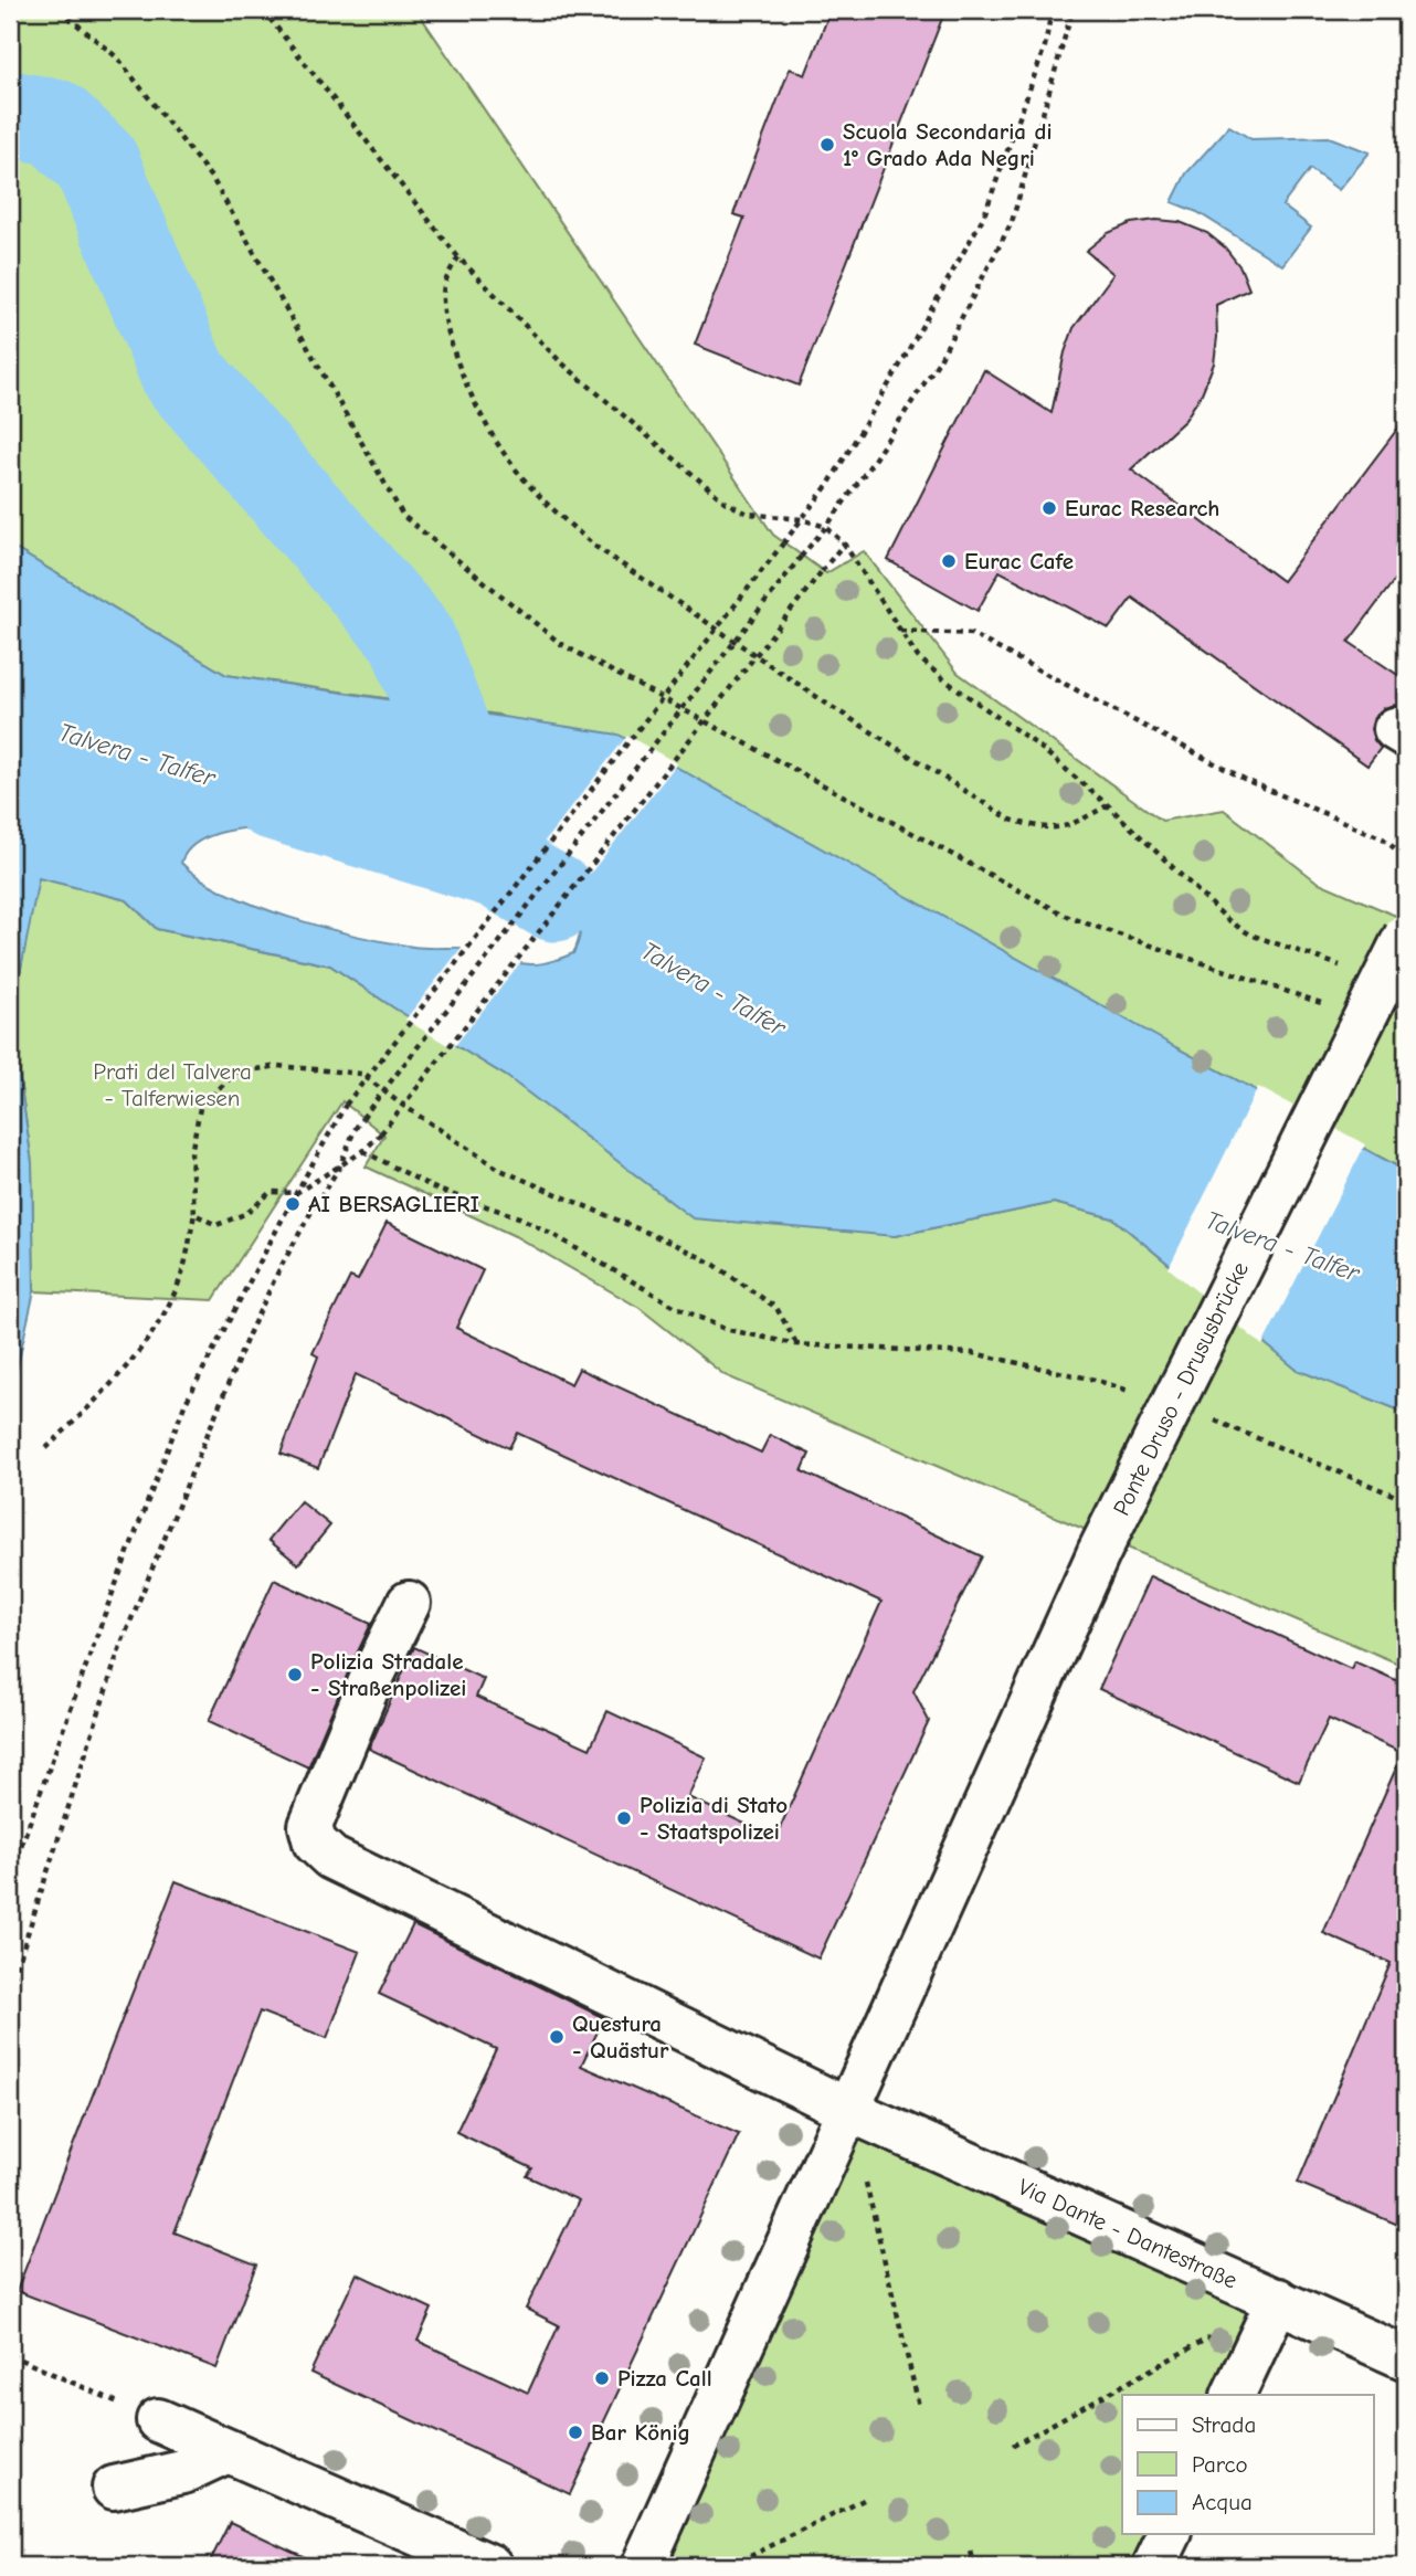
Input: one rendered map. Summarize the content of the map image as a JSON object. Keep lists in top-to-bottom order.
{
  "streets": {
    "street": ["Ponte Druso - Drususbrücke", "Via Dante - Dantestraße"]
  },
  "crossings": [
    ["Ponte Druso - Drususbrücke", "Via Dante - Dantestraße"]
  ],
  "water": ["Talvera - Talfer"],
  "parks": ["Prati del Talvera - Talferwiesen"],
  "places": [
    "Scuola Secondaria di 1° Grado Ada Negri",
    "Eurac Research",
    "Eurac Cafe",
    "AI BERSAGLIERI",
    "Polizia Stradale - Straßenpolizei",
    "Polizia di Stato - Staatspolizei",
    "Questura - Quästur",
    "Pizza Call",
    "Bar König"
  ],
  "legend": ["Strada", "Parco", "Acqua"]
}
